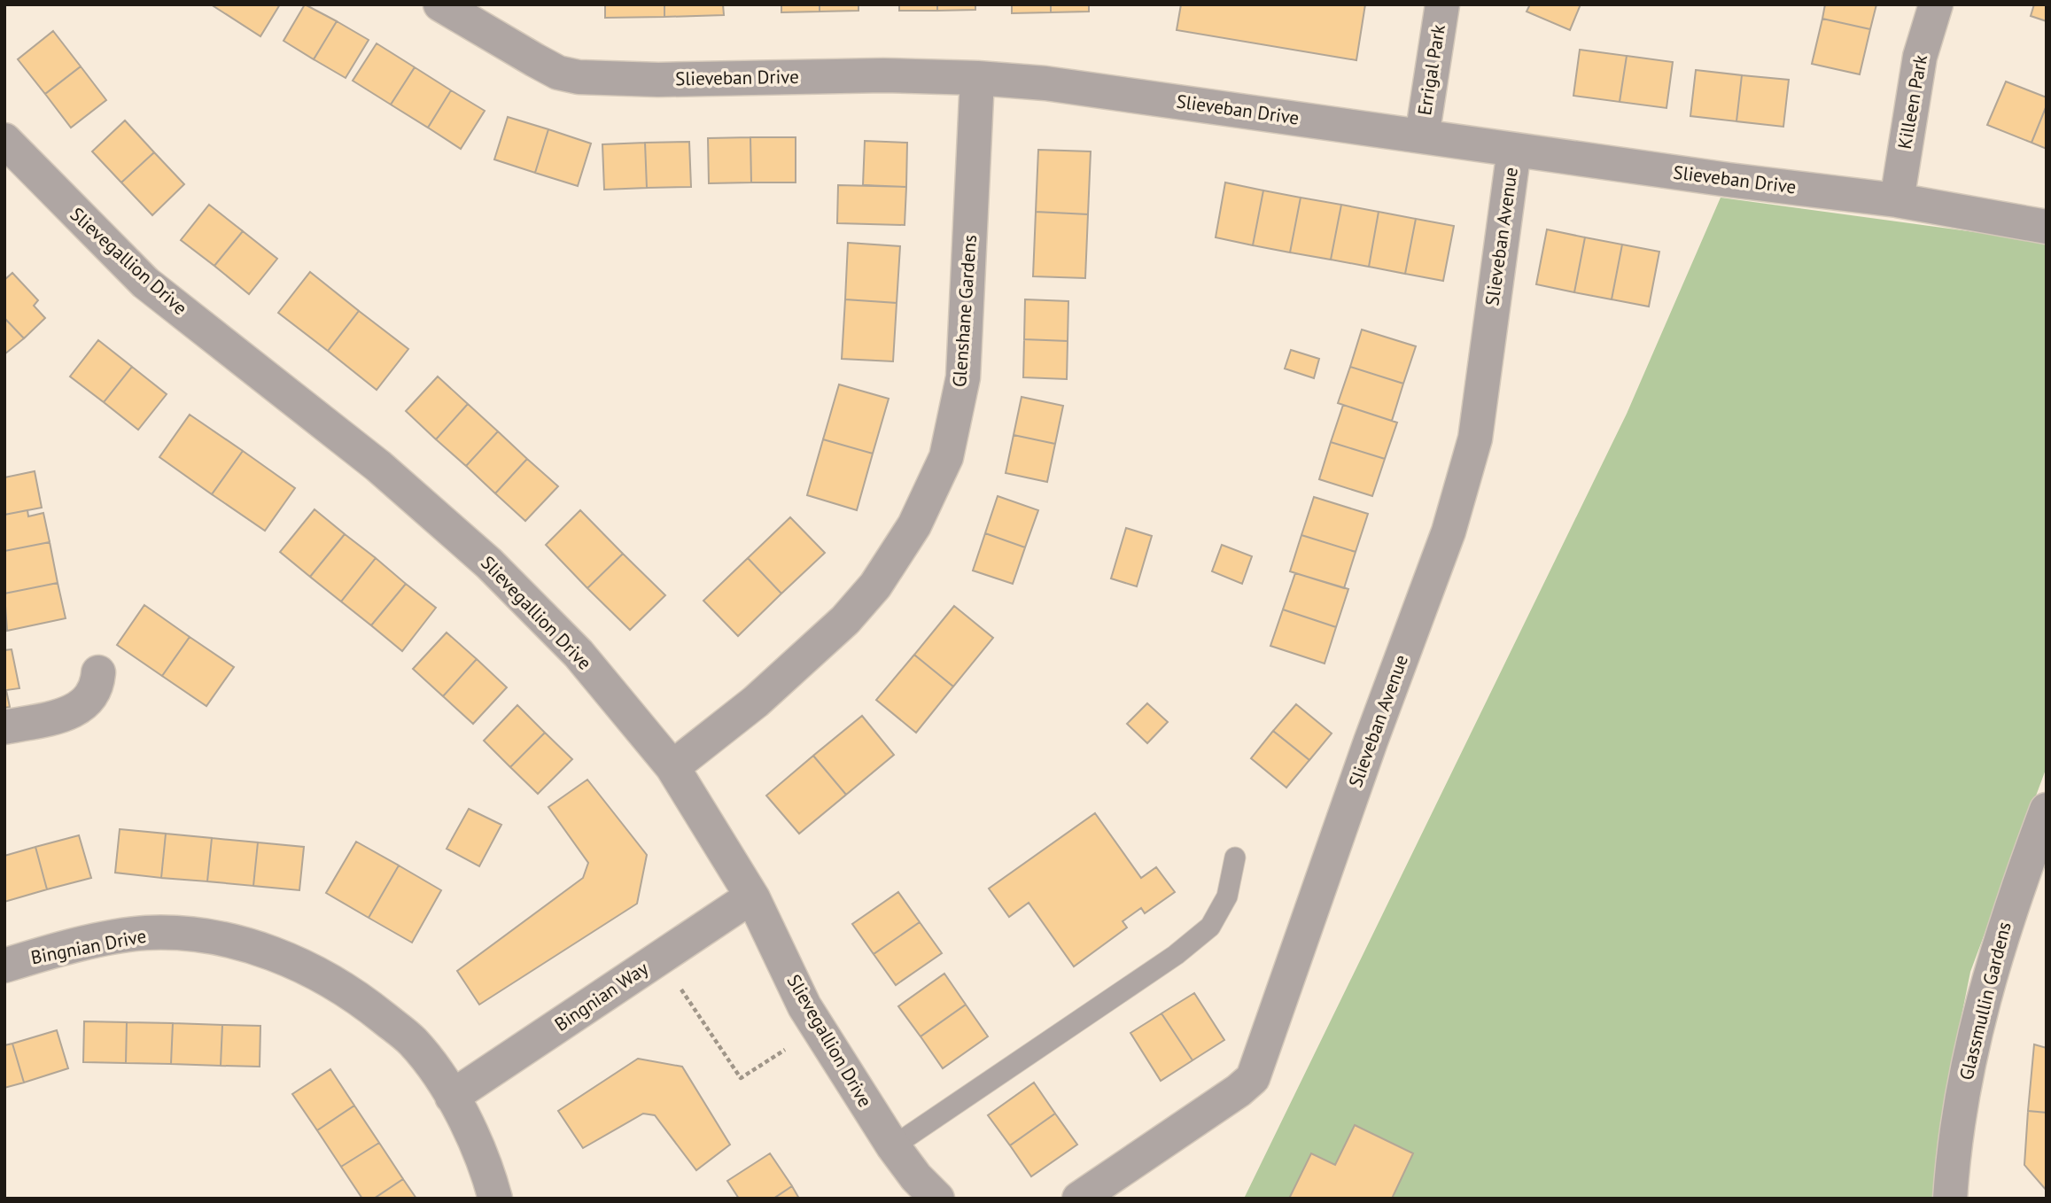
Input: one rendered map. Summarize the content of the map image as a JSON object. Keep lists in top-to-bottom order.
{
  "streets": {
    "street": [
      "Errigal Park",
      "Slieveban Drive",
      "Killeen Park",
      "Slieveban Avenue",
      "Slievegallion Drive",
      "Glenshane Gardens",
      "Bingnian Drive",
      "Bingnian Way",
      "Glassmullin Gardens"
    ]
  },
  "crossings": [
    ["Errigal Park", "Slieveban Drive"],
    ["Slieveban Drive", "Killeen Park"],
    ["Slieveban Drive", "Slieveban Avenue"],
    ["Slieveban Drive", "Glenshane Gardens"],
    ["Slievegallion Drive", "Glenshane Gardens"],
    ["Slievegallion Drive", "Bingnian Way"],
    ["Bingnian Drive", "Bingnian Way"]
  ]
}
